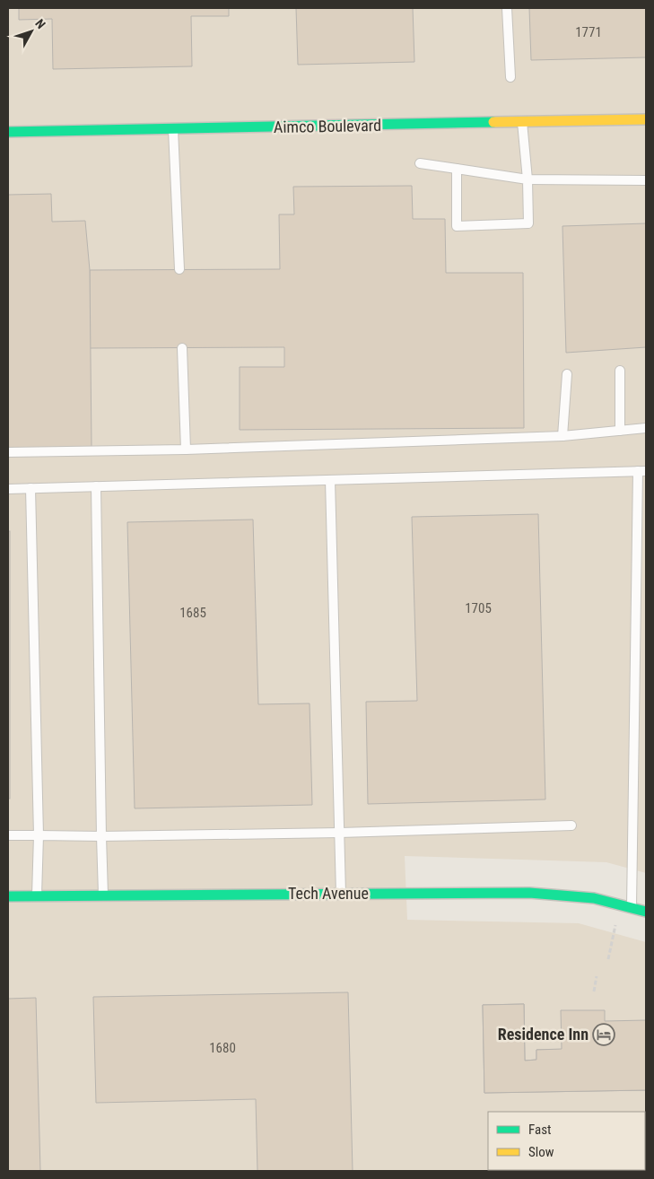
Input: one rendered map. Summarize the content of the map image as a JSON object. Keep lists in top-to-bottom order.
{
  "streets": {
    "street": ["Aimco Boulevard", "Tech Avenue"]
  },
  "places": {
    "hotel": ["Residence Inn"]
  },
  "house_numbers": [
    "1771",
    "1705",
    "1685",
    "1680"
  ],
  "legend": ["Fast", "Slow"],
  "north": "top right"
}
